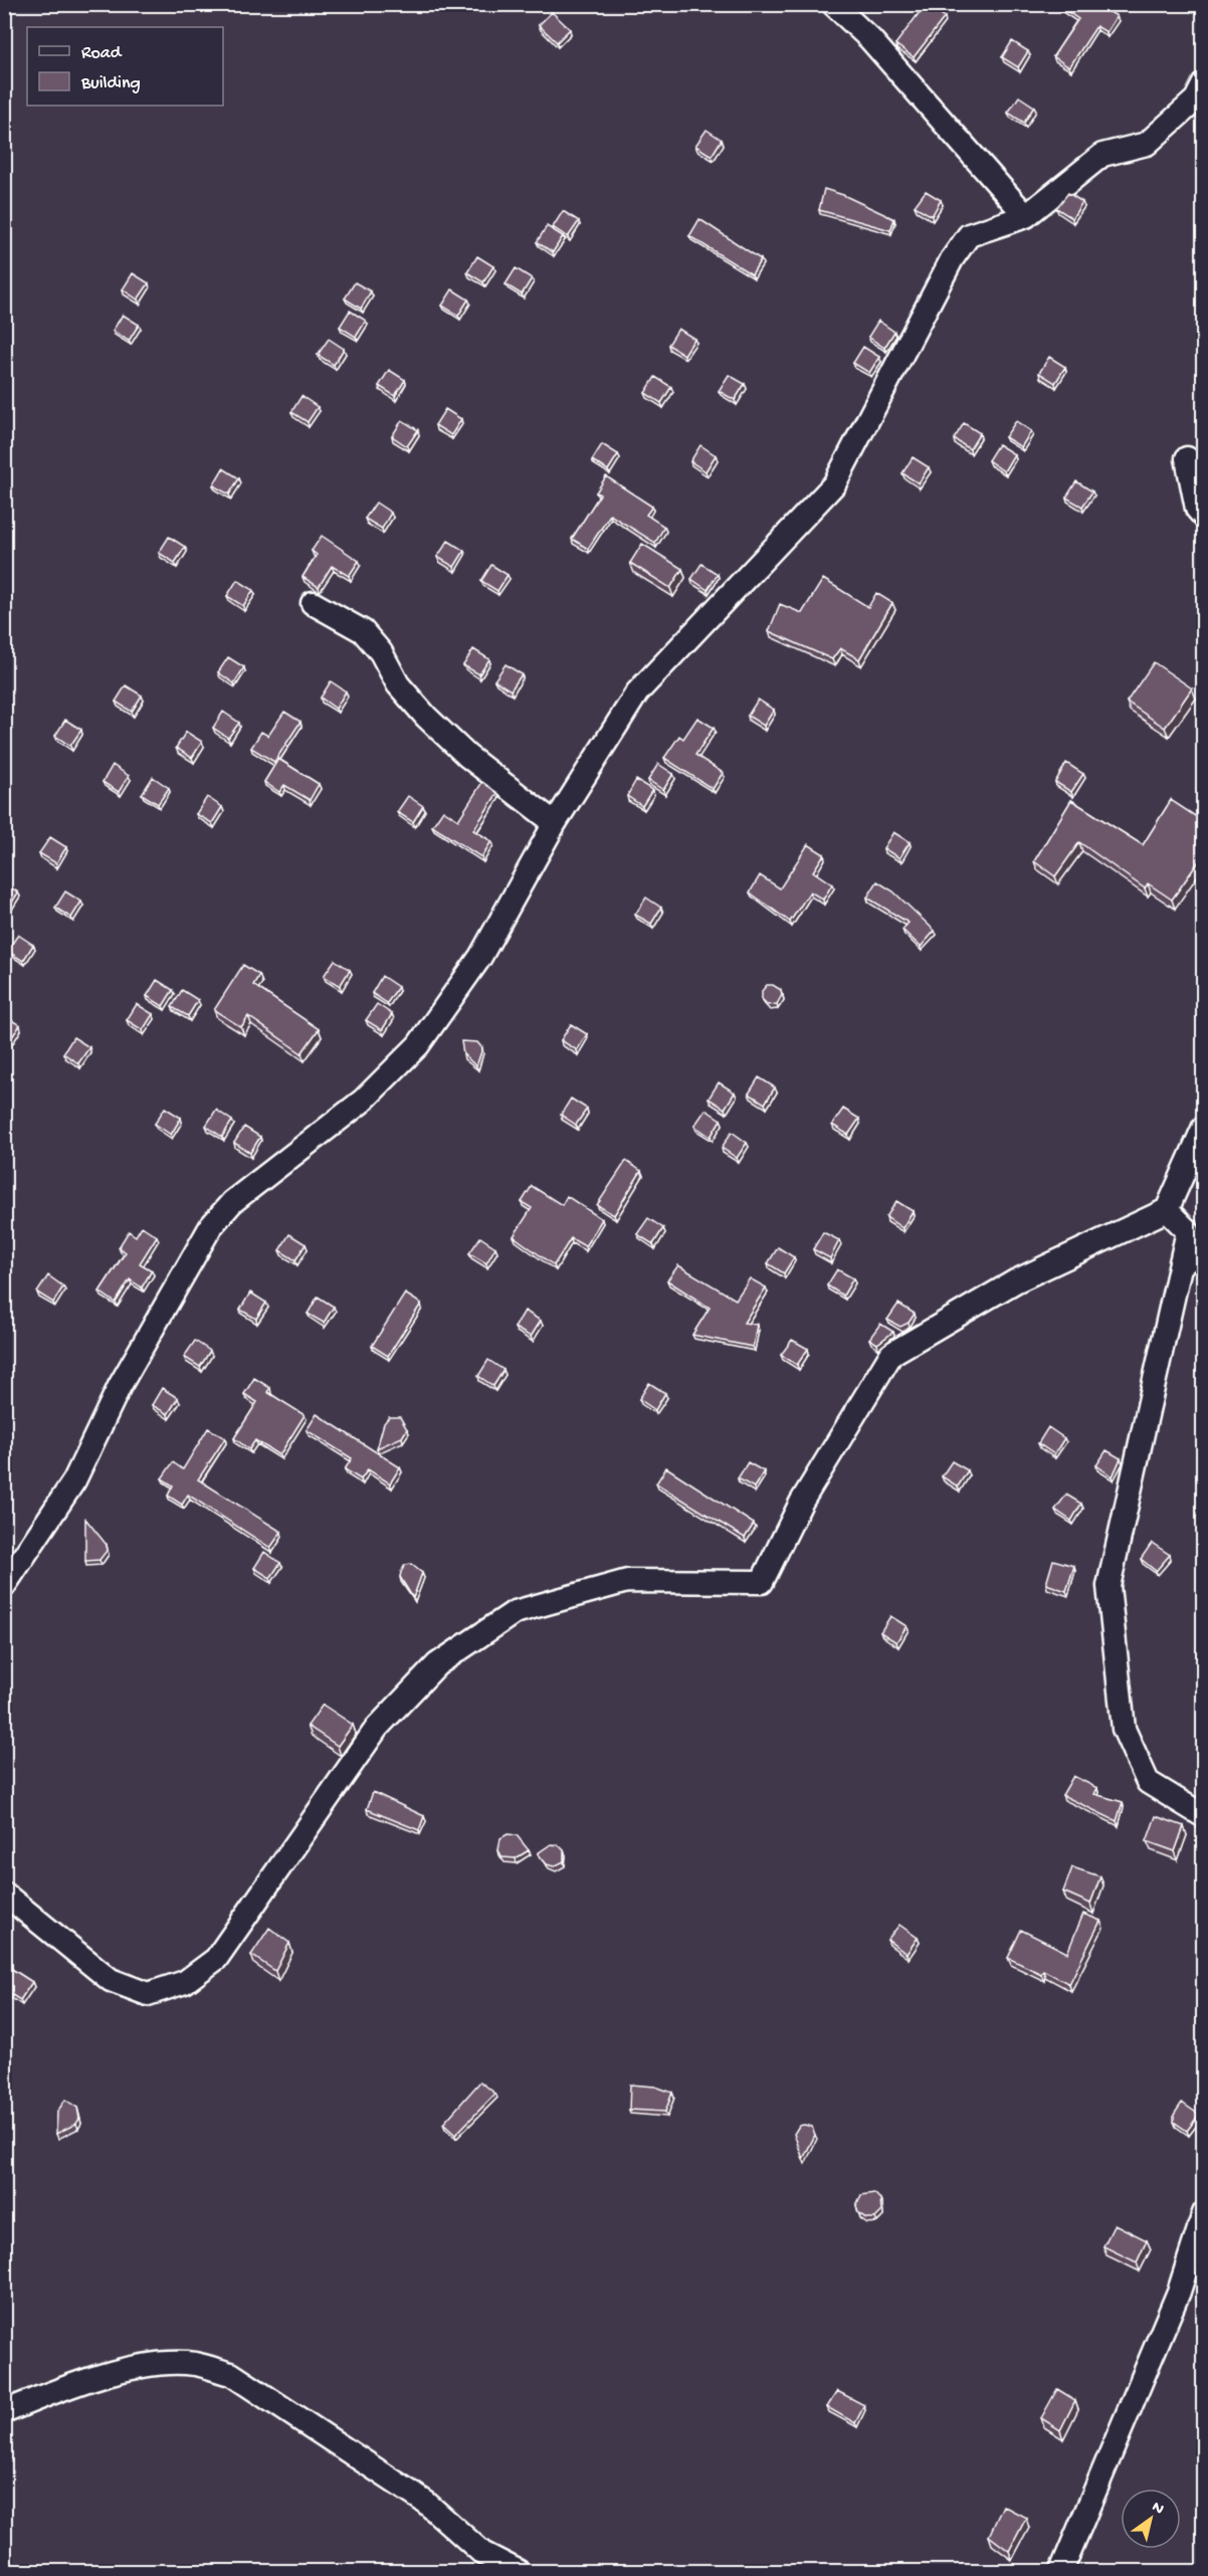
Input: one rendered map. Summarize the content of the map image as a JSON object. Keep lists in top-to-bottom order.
{
  "legend": ["Road", "Building"],
  "north": "top right"
}
